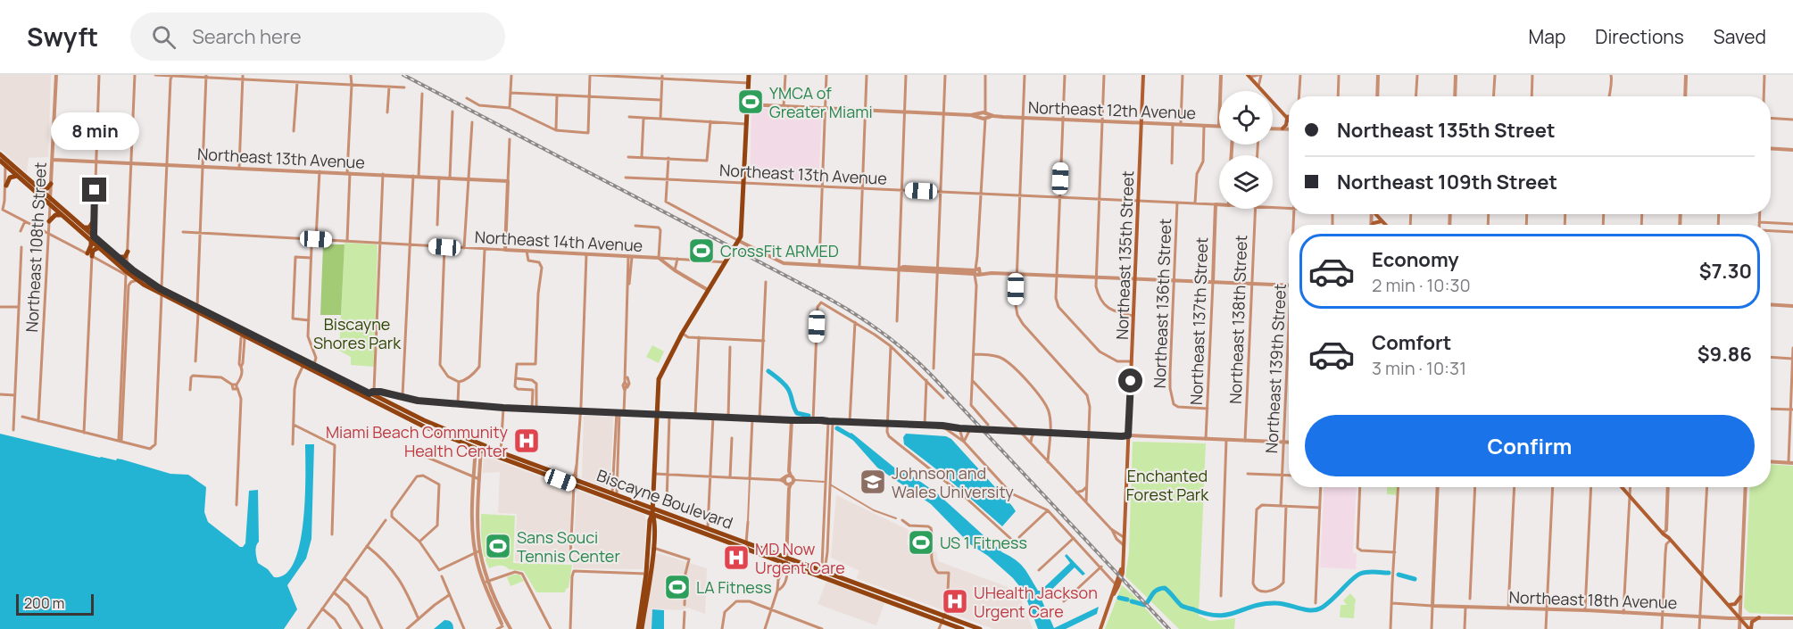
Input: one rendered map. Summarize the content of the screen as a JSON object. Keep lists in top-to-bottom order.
{
  "streets": {
    "main road": ["Northeast 135th Street", "Biscayne Boulevard"],
    "street": [
      "Northeast 12th Avenue",
      "Northeast 13th Avenue",
      "Northeast 14th Avenue",
      "Northeast 108th Street",
      "Northeast 136th Street",
      "Northeast 138th Street",
      "Northeast 137th Street",
      "Northeast 139th Street",
      "Northeast 18th Avenue"
    ]
  },
  "crossings": [
    ["Northeast 12th Avenue", "Northeast 135th Street"],
    ["Northeast 13th Avenue", "Northeast 108th Street"],
    ["Northeast 13th Avenue", "Northeast 135th Street"],
    ["Northeast 13th Avenue", "Northeast 136th Street"],
    ["Northeast 13th Avenue", "Northeast 137th Street"],
    ["Northeast 108th Street", "Biscayne Boulevard"],
    ["Northeast 136th Street", "Northeast 137th Street"]
  ],
  "parks": ["Biscayne Shores Park", "Enchanted Forest Park"],
  "places": {
    "sports": [
      "YMCA of Greater Miami",
      "CrossFit ARMED",
      "US 1 Fitness",
      "Sans Souci Tennis Center",
      "LA Fitness"
    ],
    "hospital": ["Miami Beach Community Health Center", "MD Now Urgent Care", "UHealth Jackson Urgent Care"],
    "school or university": ["Johnson and Wales University"]
  },
  "scale_bar": "200 m",
  "page": {
    "header": "Swyft",
    "search": "Search here",
    "nav": ["Map", "Directions", "Saved"],
    "banner": ["Northeast 135th Street", "Northeast 109th Street"],
    "bubble": "8 min",
    "list": [
      {
        "name": "Economy",
        "note": "2 min · 10:30",
        "value": "$7.30"
      },
      {
        "name": "Comfort",
        "note": "3 min · 10:31",
        "value": "$9.86"
      }
    ],
    "buttons": "Confirm",
    "scale": "200 m"
  }
}
